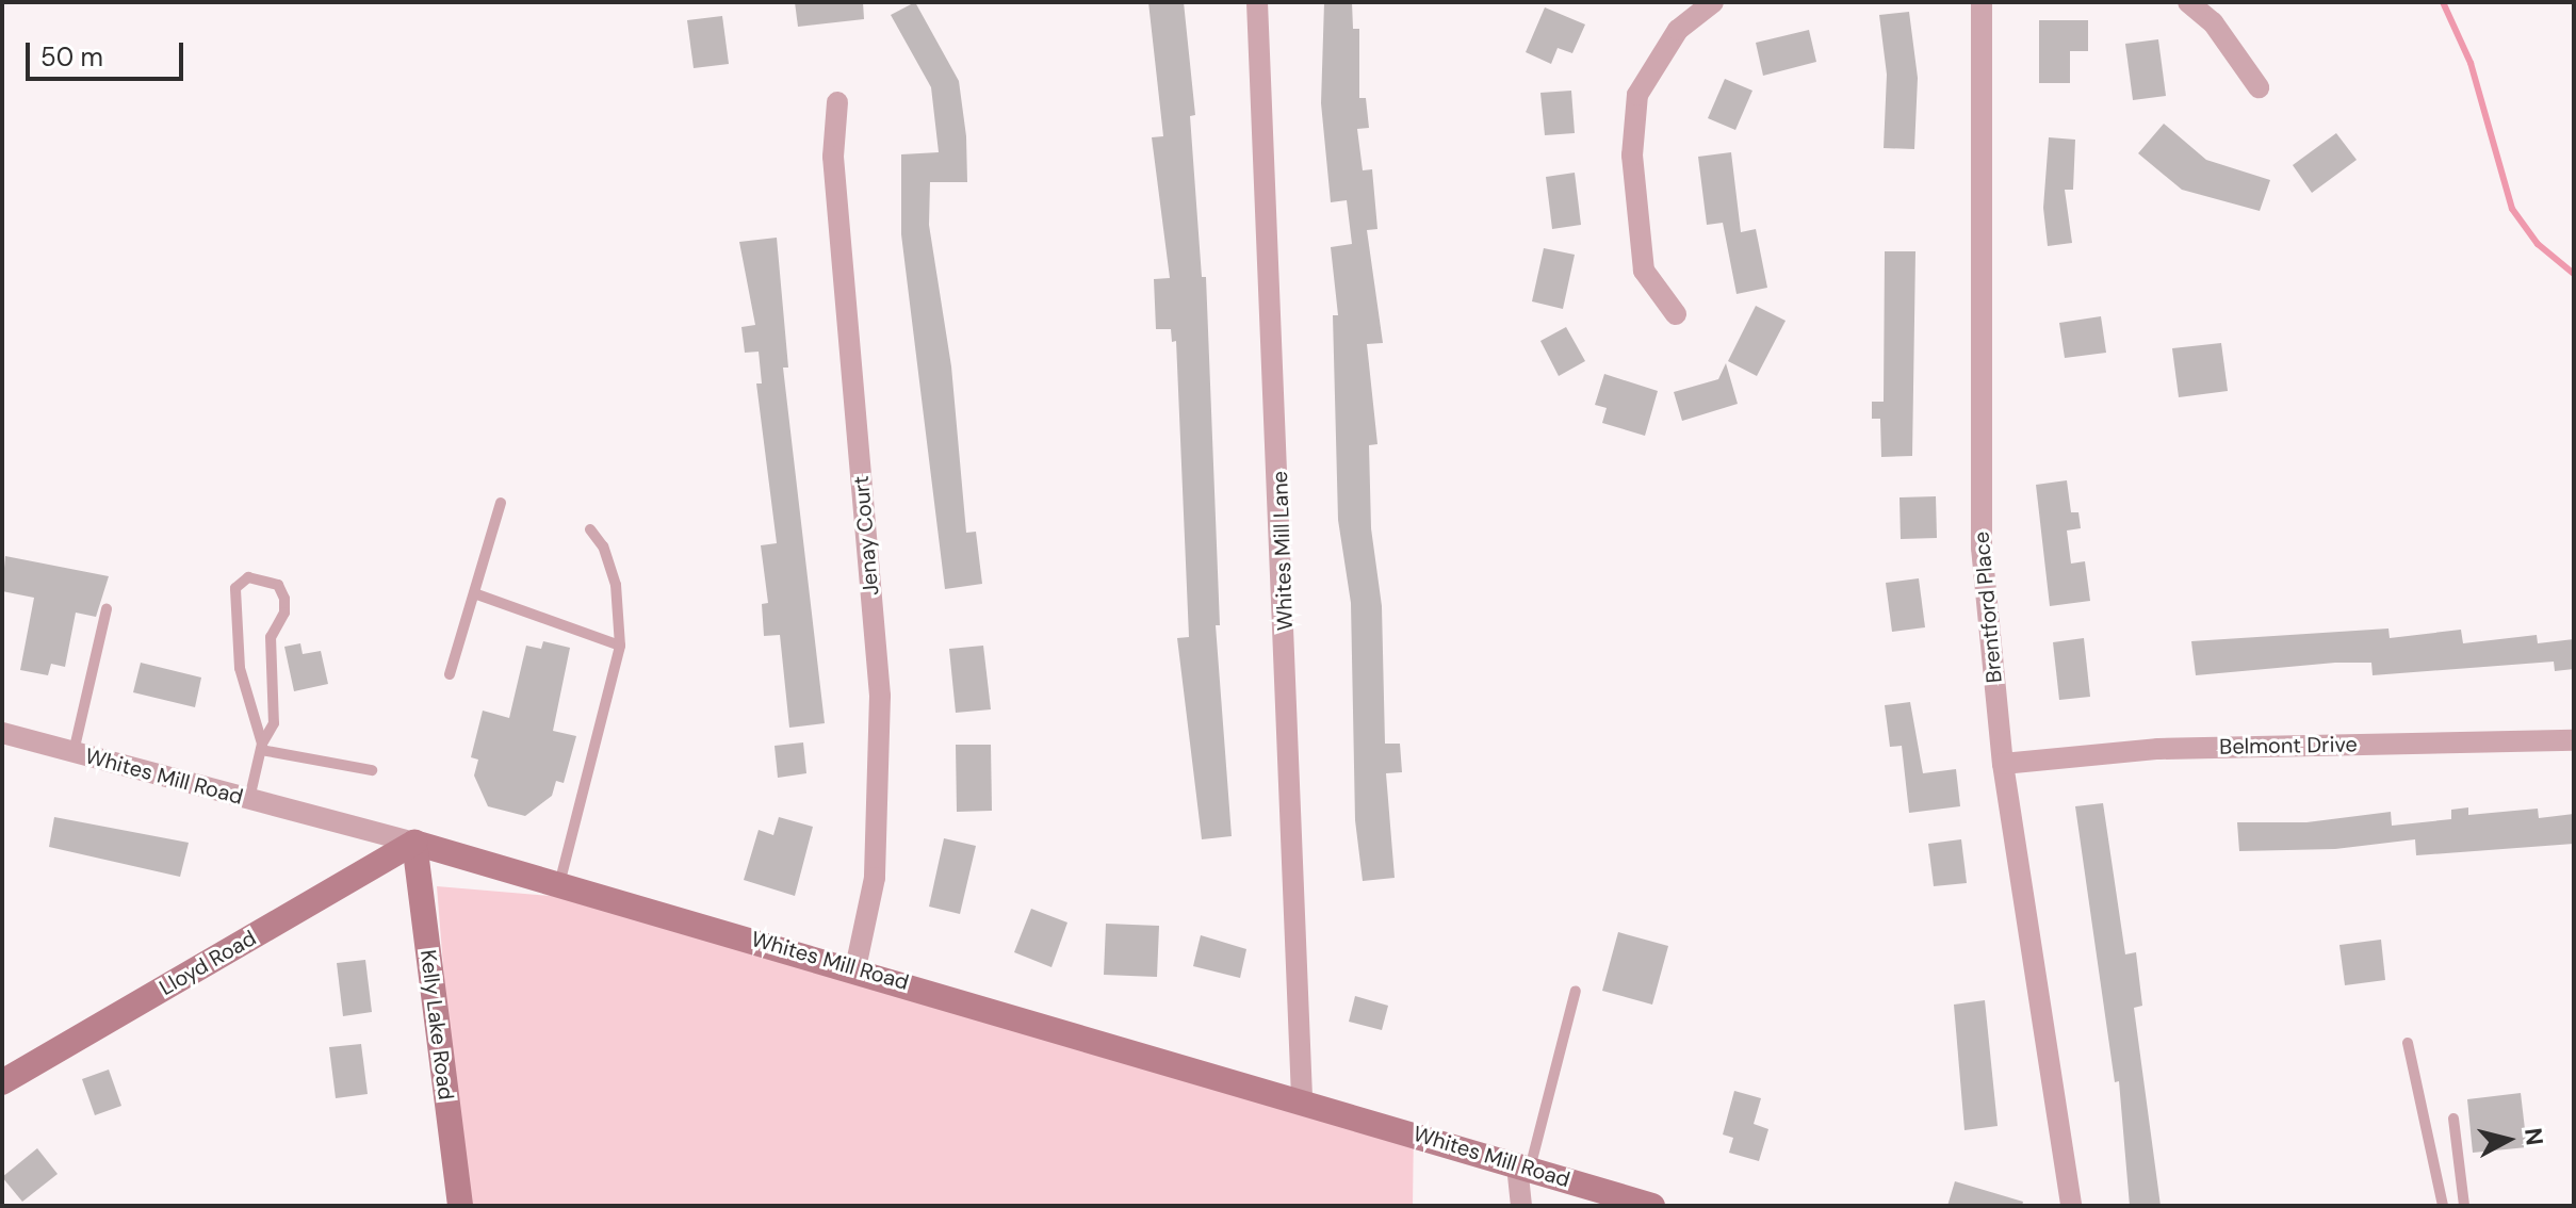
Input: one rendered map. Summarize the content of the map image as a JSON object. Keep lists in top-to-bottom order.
{
  "streets": {
    "street": [
      "Jenay Court",
      "Whites Mill Lane",
      "Brentford Place",
      "Belmont Drive",
      "Whites Mill Road",
      "Lloyd Road",
      "Kelly Lake Road"
    ]
  },
  "crossings": [
    ["Jenay Court", "Whites Mill Road"],
    ["Whites Mill Lane", "Whites Mill Road"],
    ["Brentford Place", "Belmont Drive"],
    ["Whites Mill Road", "Lloyd Road"],
    ["Whites Mill Road", "Kelly Lake Road"],
    ["Lloyd Road", "Kelly Lake Road"]
  ],
  "scale_bar": "50 m",
  "north": "right"
}
